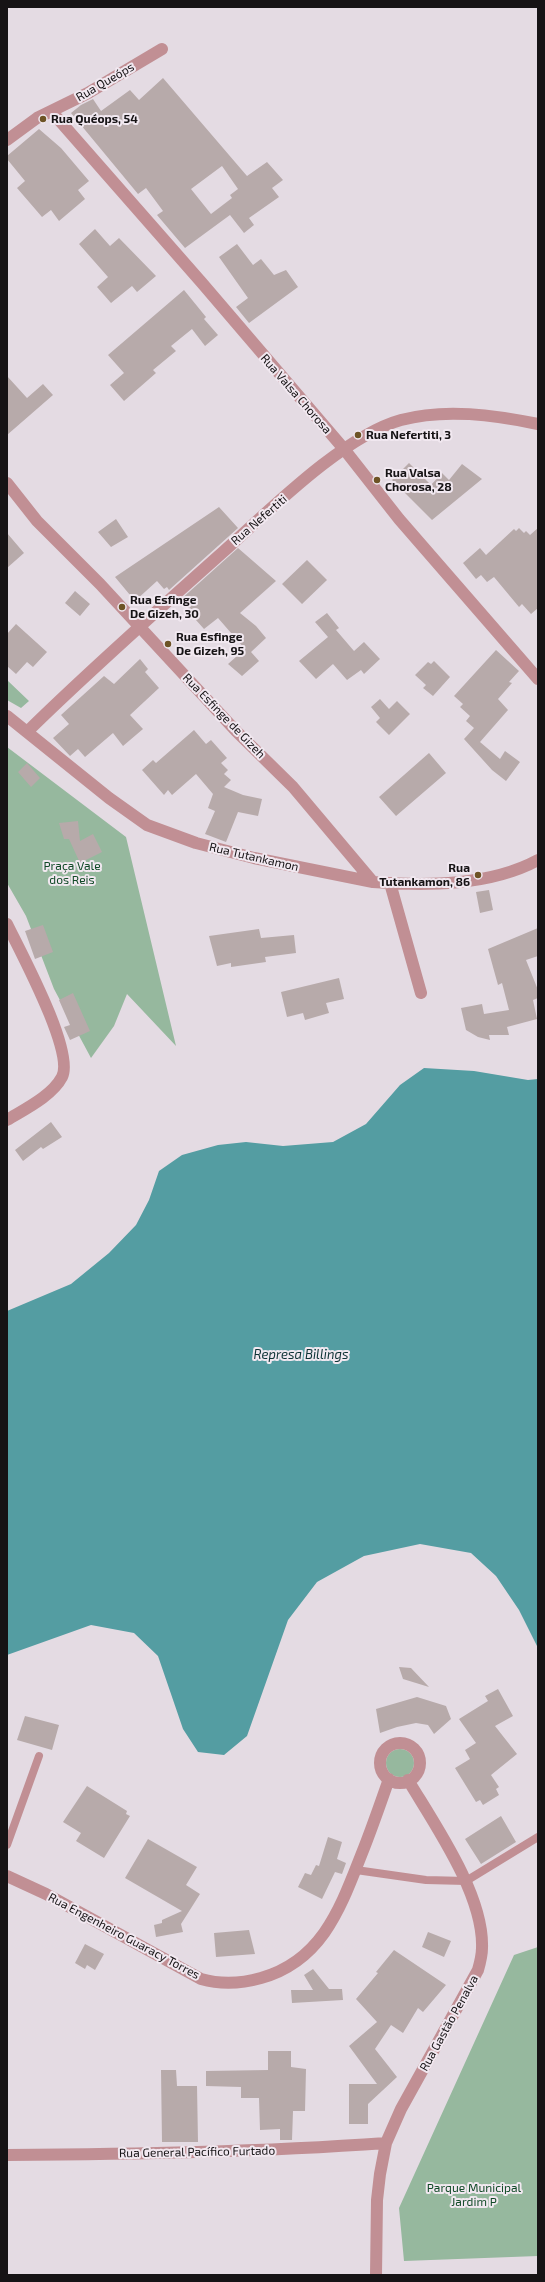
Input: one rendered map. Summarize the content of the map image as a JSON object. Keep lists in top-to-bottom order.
{
  "streets": {
    "street": [
      "Rua Queóps",
      "Rua Valsa Chorosa",
      "Rua Nefertiti",
      "Rua Esfinge de Gizeh",
      "Rua Tutankamon",
      "Rua Engenheiro Guaracy Torres",
      "Rua Gastão Penalva",
      "Rua General Pacífico Furtado"
    ]
  },
  "crossings": [
    ["Rua Queóps", "Rua Valsa Chorosa"],
    ["Rua Valsa Chorosa", "Rua Nefertiti"],
    ["Rua Nefertiti", "Rua Esfinge de Gizeh"],
    ["Rua Nefertiti", "Rua Tutankamon"],
    ["Rua Esfinge de Gizeh", "Rua Tutankamon"],
    ["Rua Engenheiro Guaracy Torres", "Rua Gastão Penalva"],
    ["Rua Gastão Penalva", "Rua General Pacífico Furtado"]
  ],
  "water": ["Represa Billings"],
  "parks": ["Praça Vale dos Reis", "Parque Municipal Jardim P"],
  "places": [
    "Rua Quéops, 54",
    "Rua Nefertiti, 3",
    "Rua Valsa Chorosa, 28",
    "Rua Esfinge De Gizeh, 30",
    "Rua Esfinge De Gizeh, 95",
    "Rua Tutankamon, 86"
  ]
}
